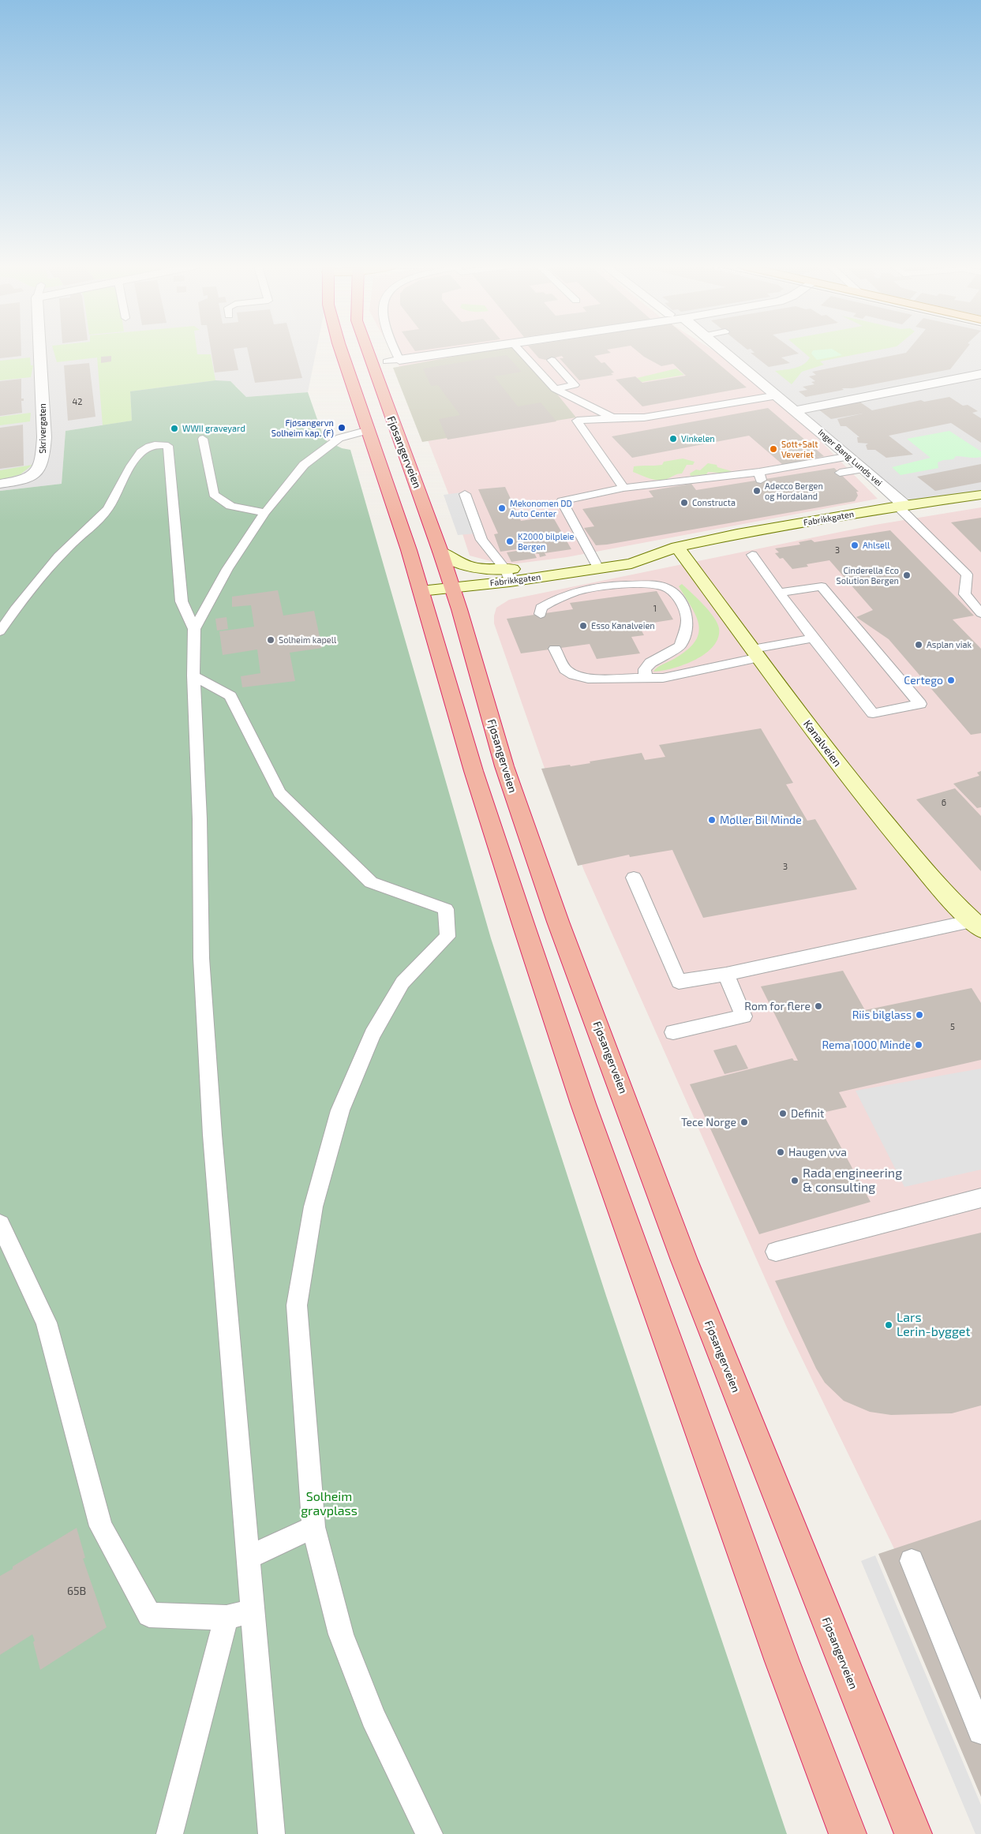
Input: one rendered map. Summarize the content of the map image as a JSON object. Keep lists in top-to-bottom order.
{
  "streets": {
    "highway": ["Fjøsangerveien"],
    "main road": ["Fabrikkgaten", "Kanalveien"],
    "street": ["Skrivergaten", "Inger Bang Lunds vei"]
  },
  "crossings": [
    ["Fjøsangerveien", "Fabrikkgaten"],
    ["Inger Bang Lunds vei", "Fabrikkgaten"],
    ["Fabrikkgaten", "Kanalveien"]
  ],
  "parks": ["Solheim gravplass"],
  "places": [
    "Fjøsangervn Solheim kap. (F)",
    "WWII graveyard",
    "Vinkelen",
    "Søtt+Salt Veveriet",
    "Adecco Bergen og Hordaland",
    "Constructa",
    "Mekonomen DD Auto Center",
    "K2000 bilpleie Bergen",
    "Ahlsell",
    "Cinderella Eco Solution Bergen",
    "Esso Kanalveien",
    "Solheim kapell",
    "Asplan viak",
    "Certego",
    "Møller Bil Minde",
    "Rom for flere",
    "Riis bilglass",
    "Rema 1000 Minde",
    "Definit",
    "Tece Norge",
    "Haugen vva",
    "Rada engineering & consulting",
    "Lars Lerin-bygget"
  ],
  "house_numbers": [
    "42",
    "3",
    "1",
    "6",
    "3",
    "5",
    "65B"
  ]
}
